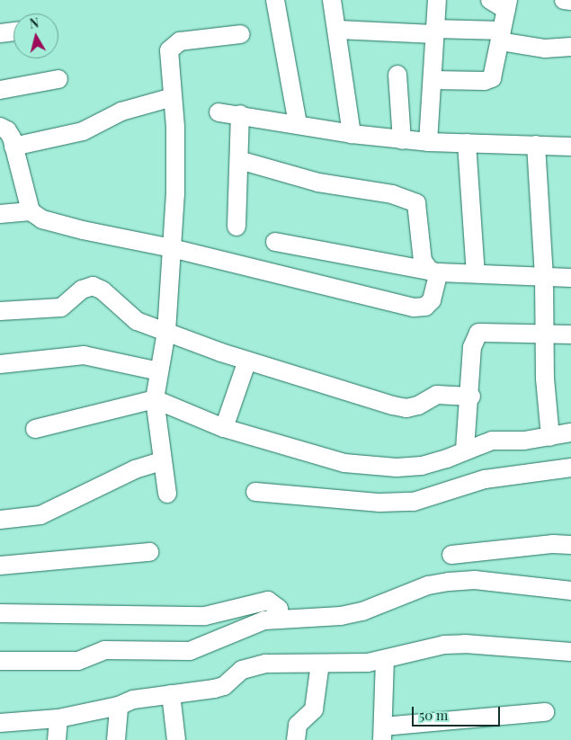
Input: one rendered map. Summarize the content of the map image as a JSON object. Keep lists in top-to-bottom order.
{
  "scale_bar": "50 m",
  "north": "top"
}
